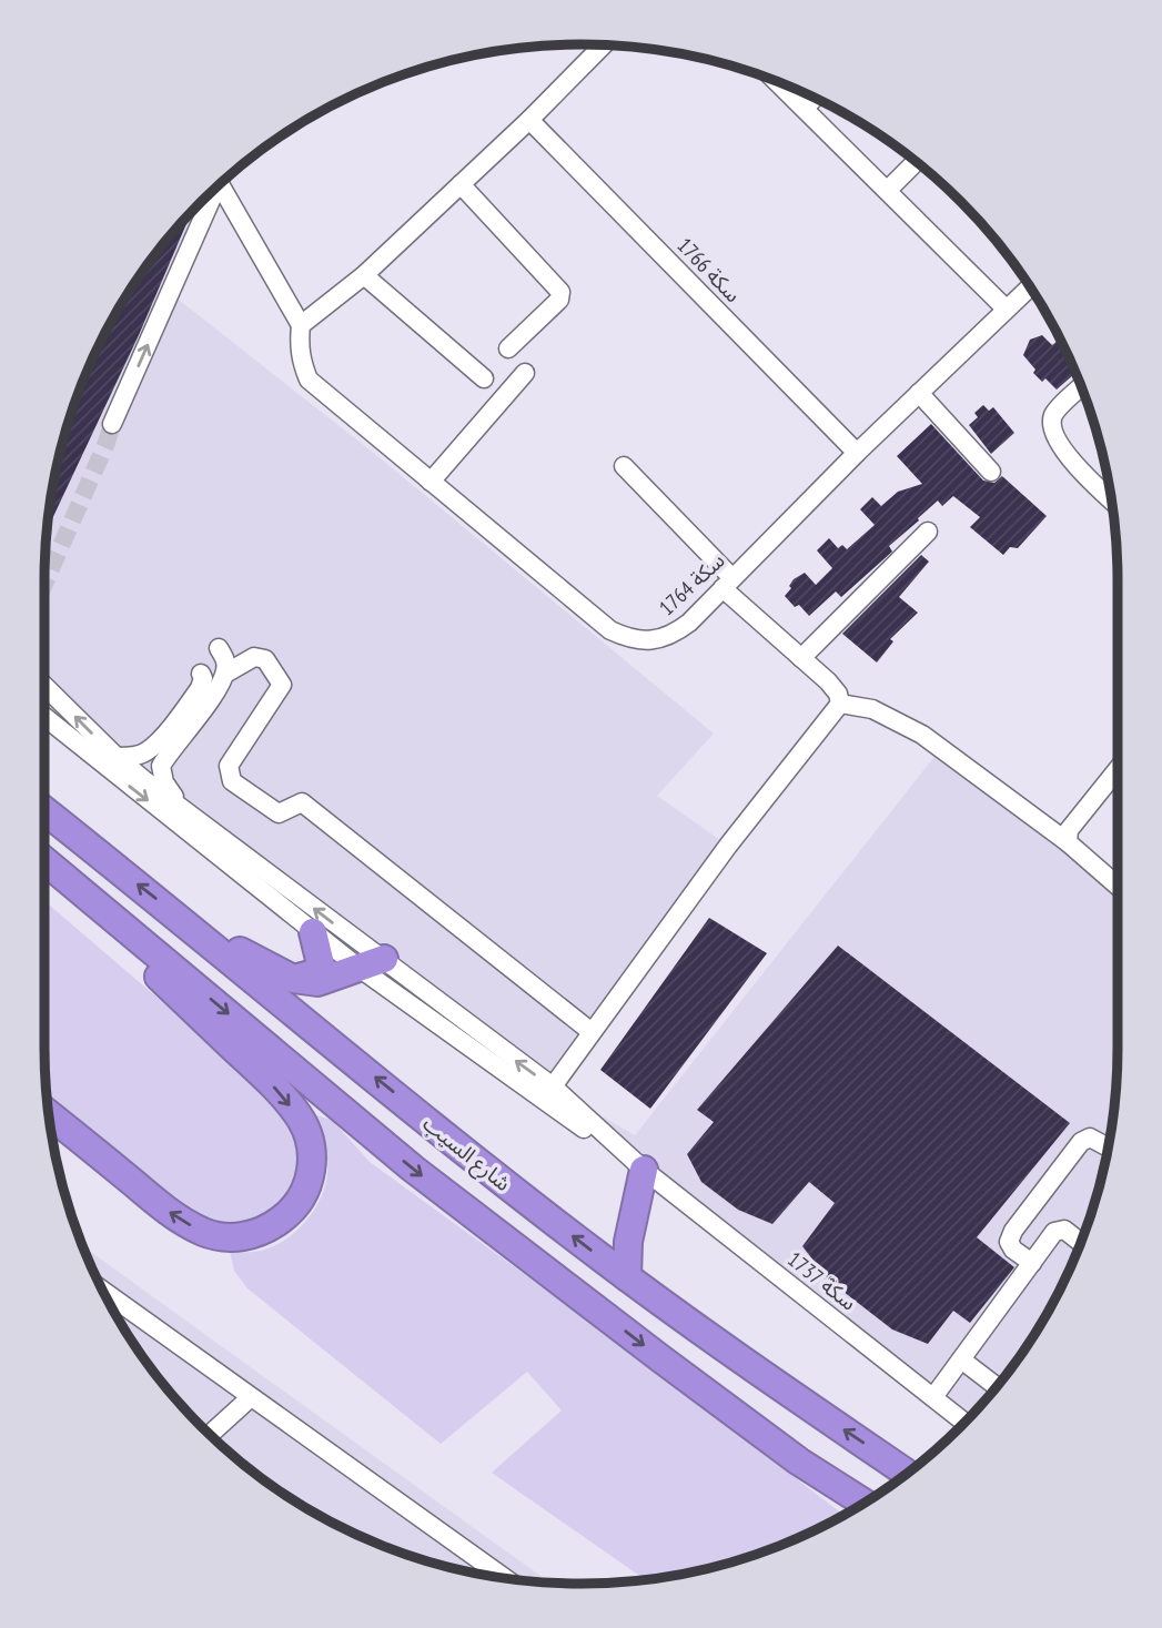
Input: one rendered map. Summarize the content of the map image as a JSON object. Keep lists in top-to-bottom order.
{
  "streets": {
    "highway": ["شارع السيب"],
    "street": ["سكة 1766", "سكة 1764", "سكة 1737"]
  },
  "crossings": [
    ["سكة 1766", "سكة 1764"]
  ]
}
